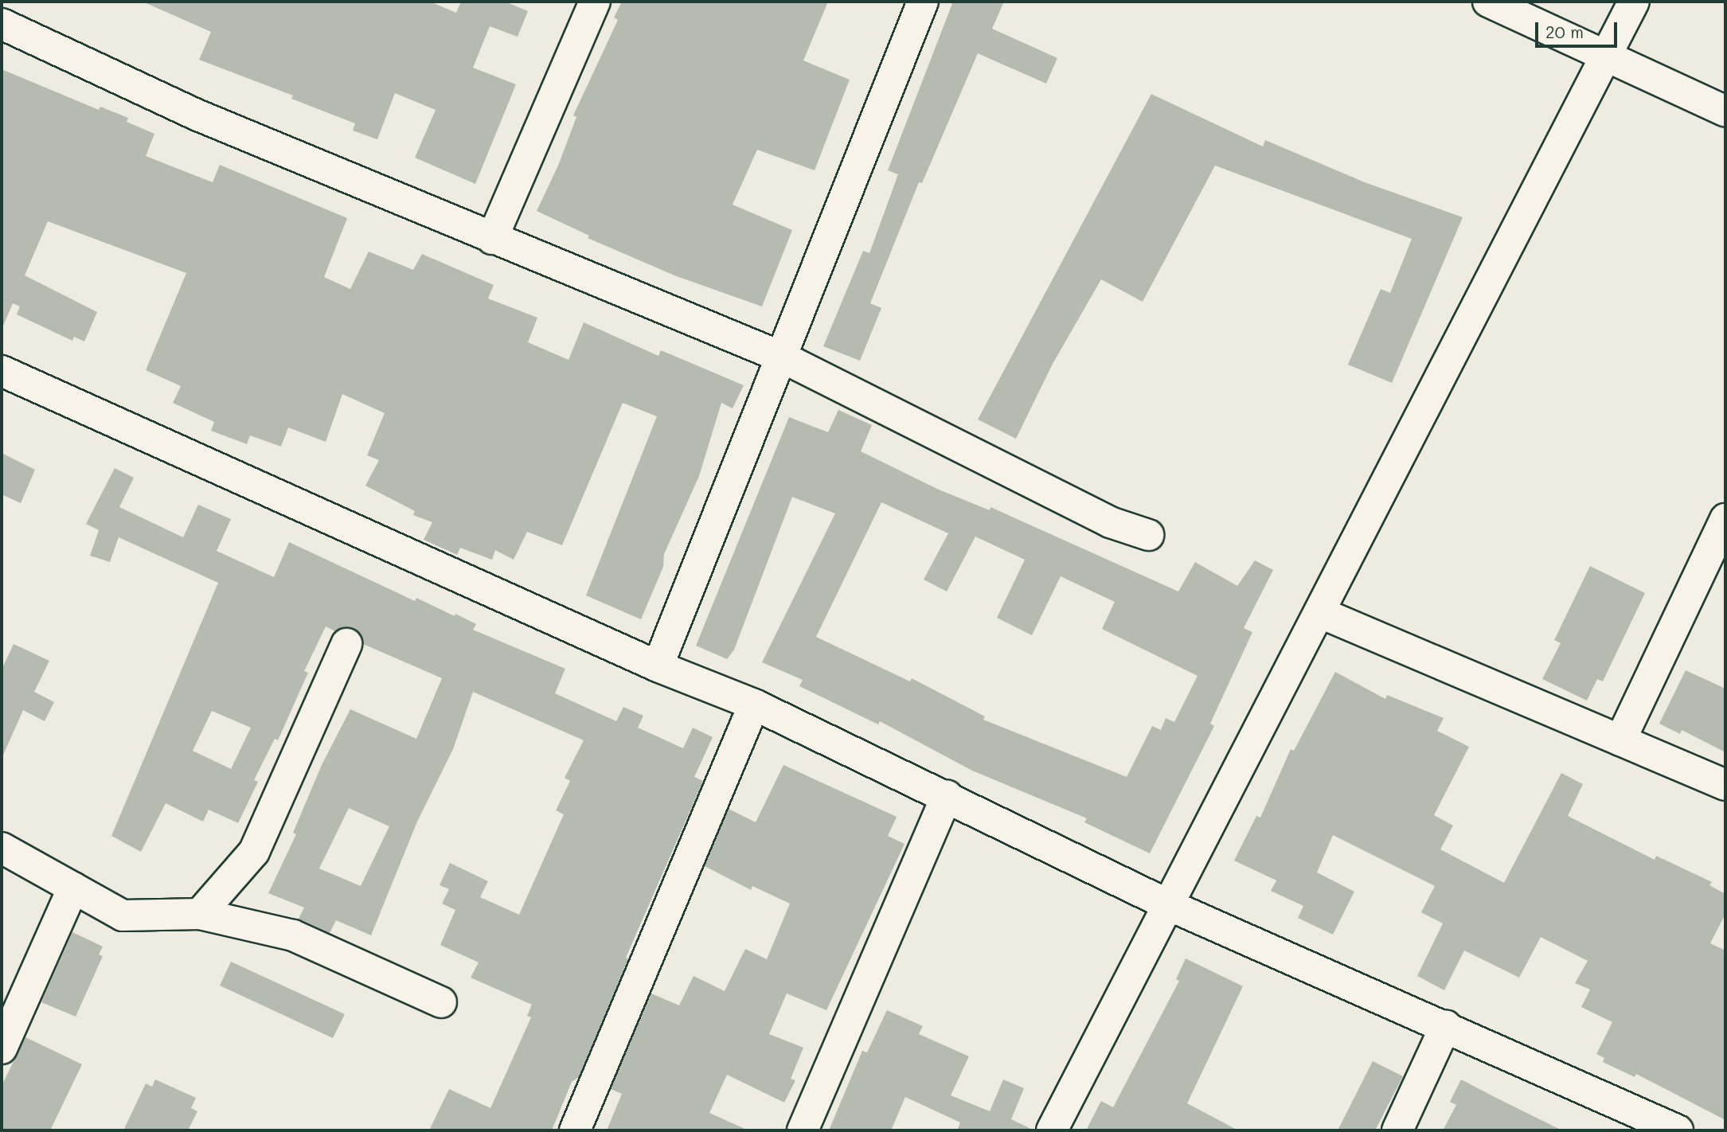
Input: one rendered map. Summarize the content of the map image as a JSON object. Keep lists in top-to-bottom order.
{
  "scale_bar": "20 m"
}
